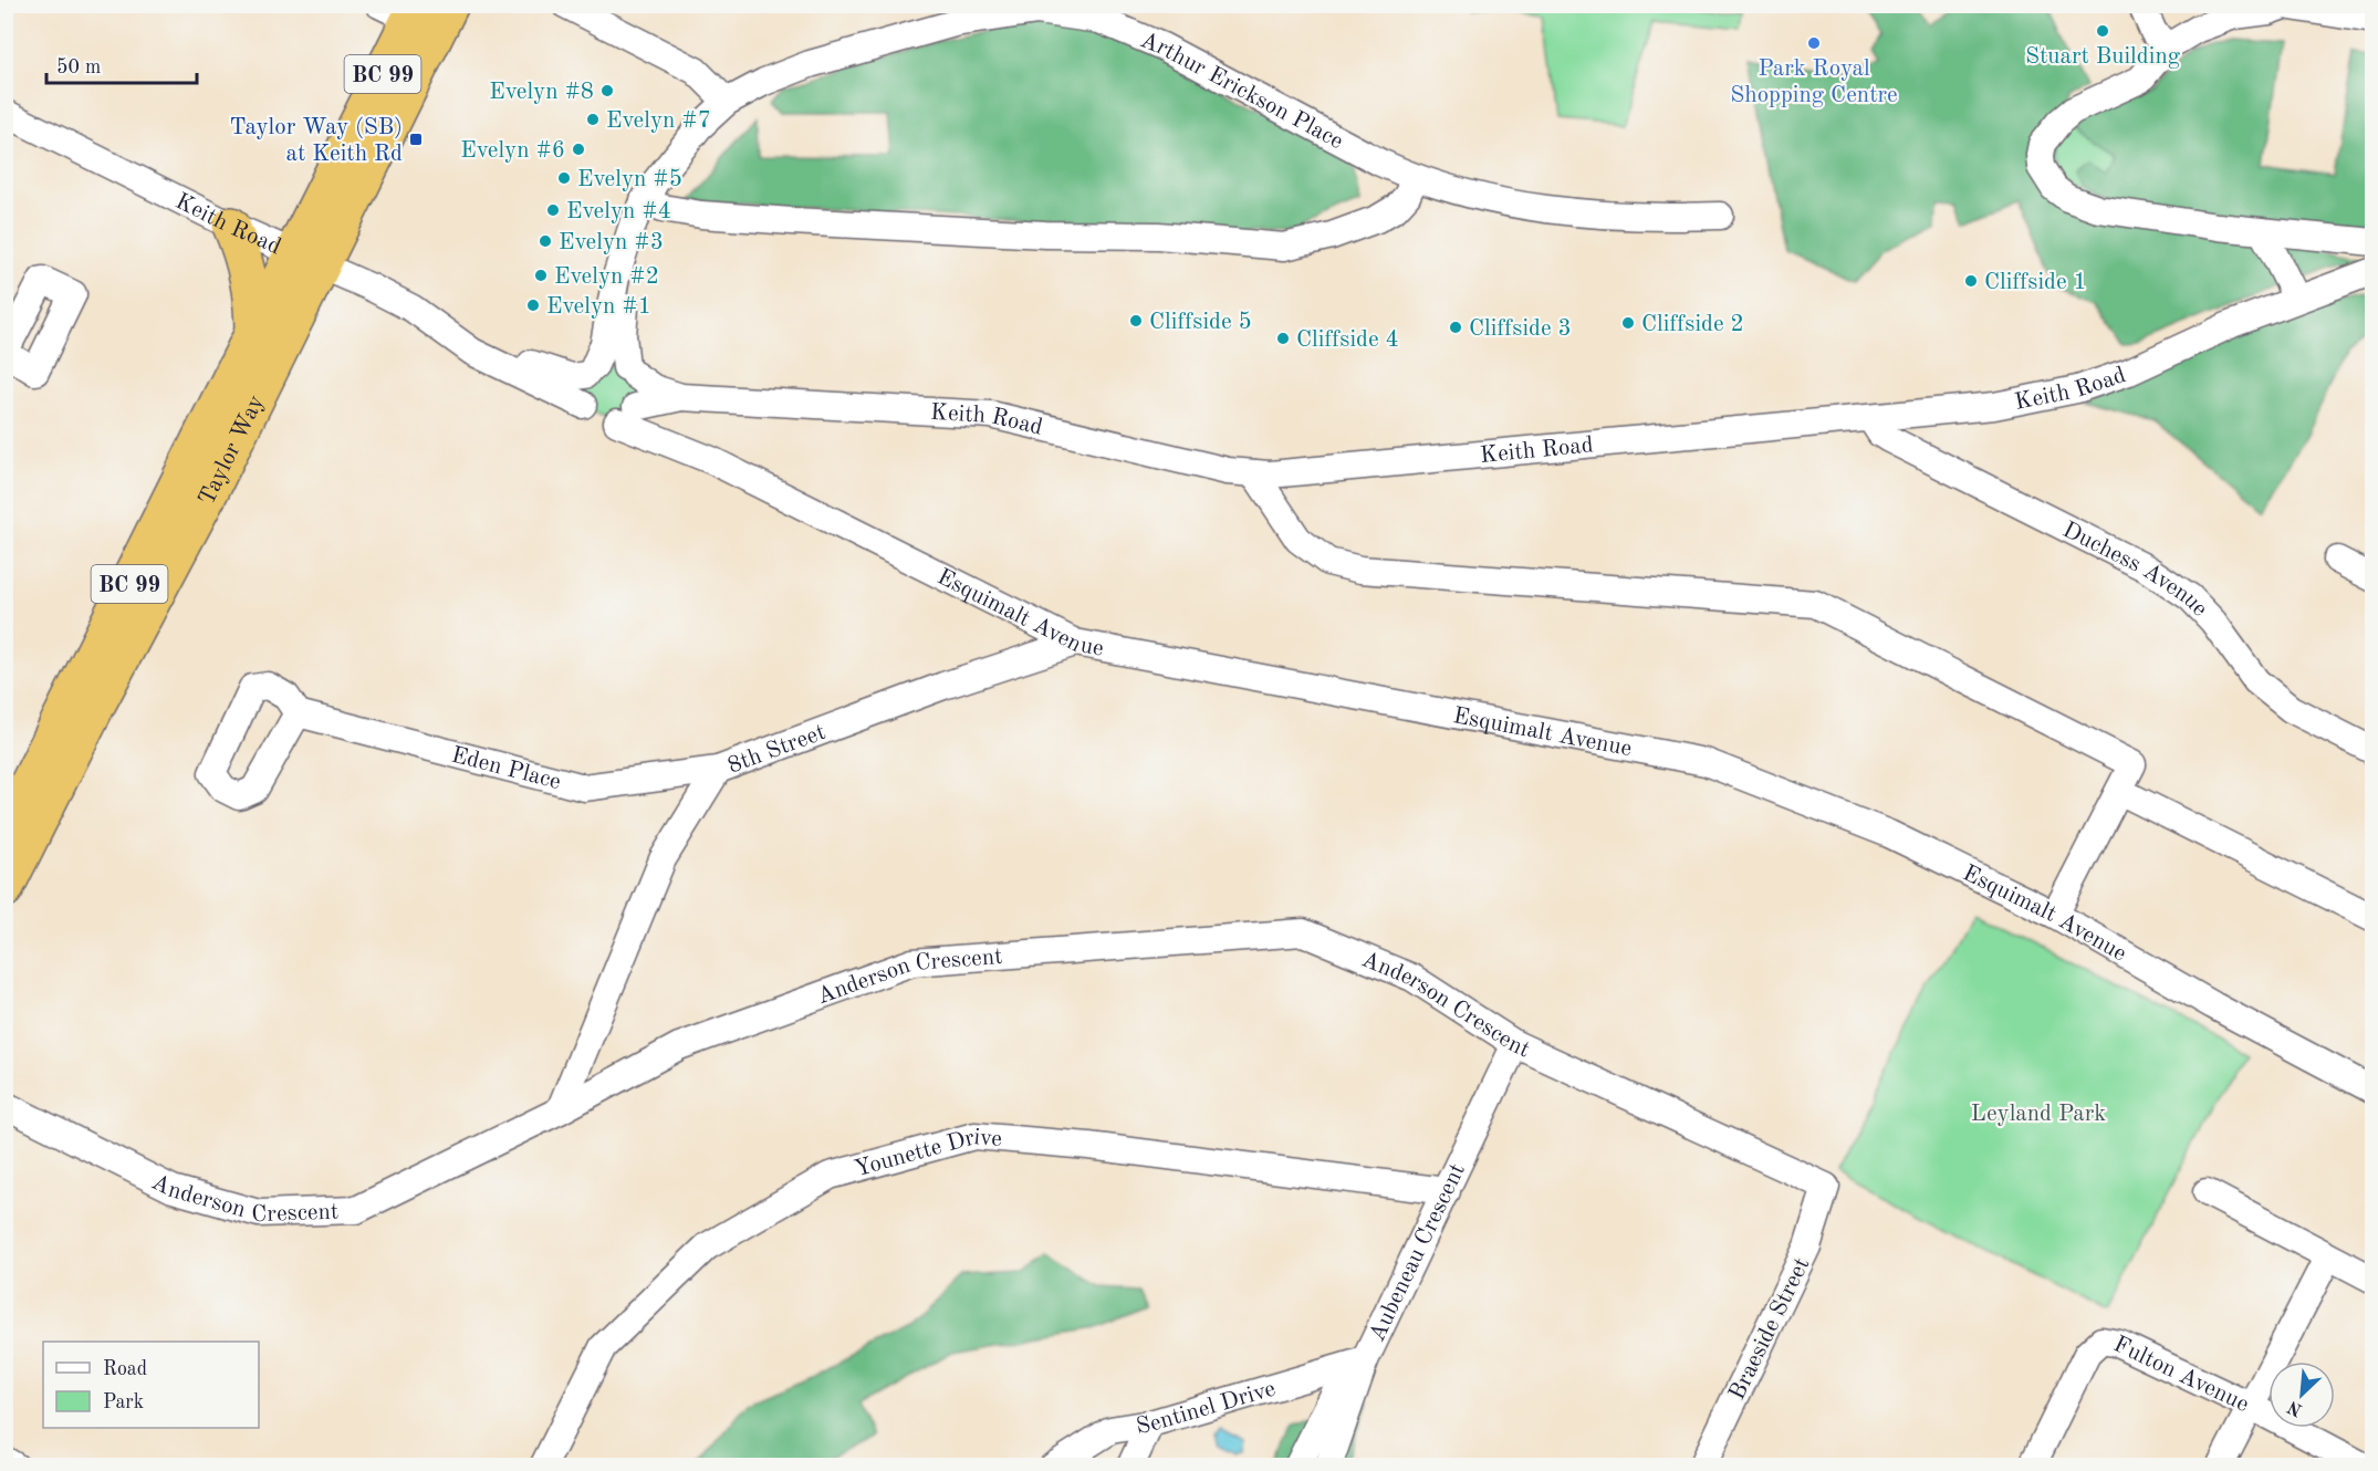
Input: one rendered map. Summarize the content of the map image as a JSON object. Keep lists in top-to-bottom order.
{
  "streets": {
    "highway": ["BC 99", "Taylor Way"],
    "street": [
      "Arthur Erickson Place",
      "Keith Road",
      "Duchess Avenue",
      "Esquimalt Avenue",
      "8th Street",
      "Eden Place",
      "Anderson Crescent",
      "Younette Drive",
      "Aubeneau Crescent",
      "Braeside Street",
      "Fulton Avenue",
      "Sentinel Drive"
    ]
  },
  "crossings": [
    ["Arthur Erickson Place", "Keith Road"],
    ["Arthur Erickson Place", "Esquimalt Avenue"],
    ["Keith Road", "Taylor Way"],
    ["Keith Road", "Duchess Avenue"],
    ["Keith Road", "Esquimalt Avenue"],
    ["Esquimalt Avenue", "8th Street"],
    ["8th Street", "Eden Place"],
    ["8th Street", "Anderson Crescent"],
    ["Anderson Crescent", "Aubeneau Crescent"],
    ["Anderson Crescent", "Braeside Street"],
    ["Younette Drive", "Aubeneau Crescent"],
    ["Aubeneau Crescent", "Sentinel Drive"]
  ],
  "parks": ["Leyland Park"],
  "places": {
    "other": [
      "Stuart Building",
      "Park Royal Shopping Centre",
      "Evelyn #8",
      "Evelyn #7",
      "Evelyn #6",
      "Evelyn #5",
      "Evelyn #4",
      "Evelyn #3",
      "Evelyn #2",
      "Cliffside 1",
      "Evelyn #1",
      "Cliffside 5",
      "Cliffside 2",
      "Cliffside 3",
      "Cliffside 4"
    ],
    "transit": ["Taylor Way (SB) at Keith Rd"]
  },
  "legend": ["Road", "Park"],
  "scale_bar": "50 m",
  "north": "bottom left"
}
